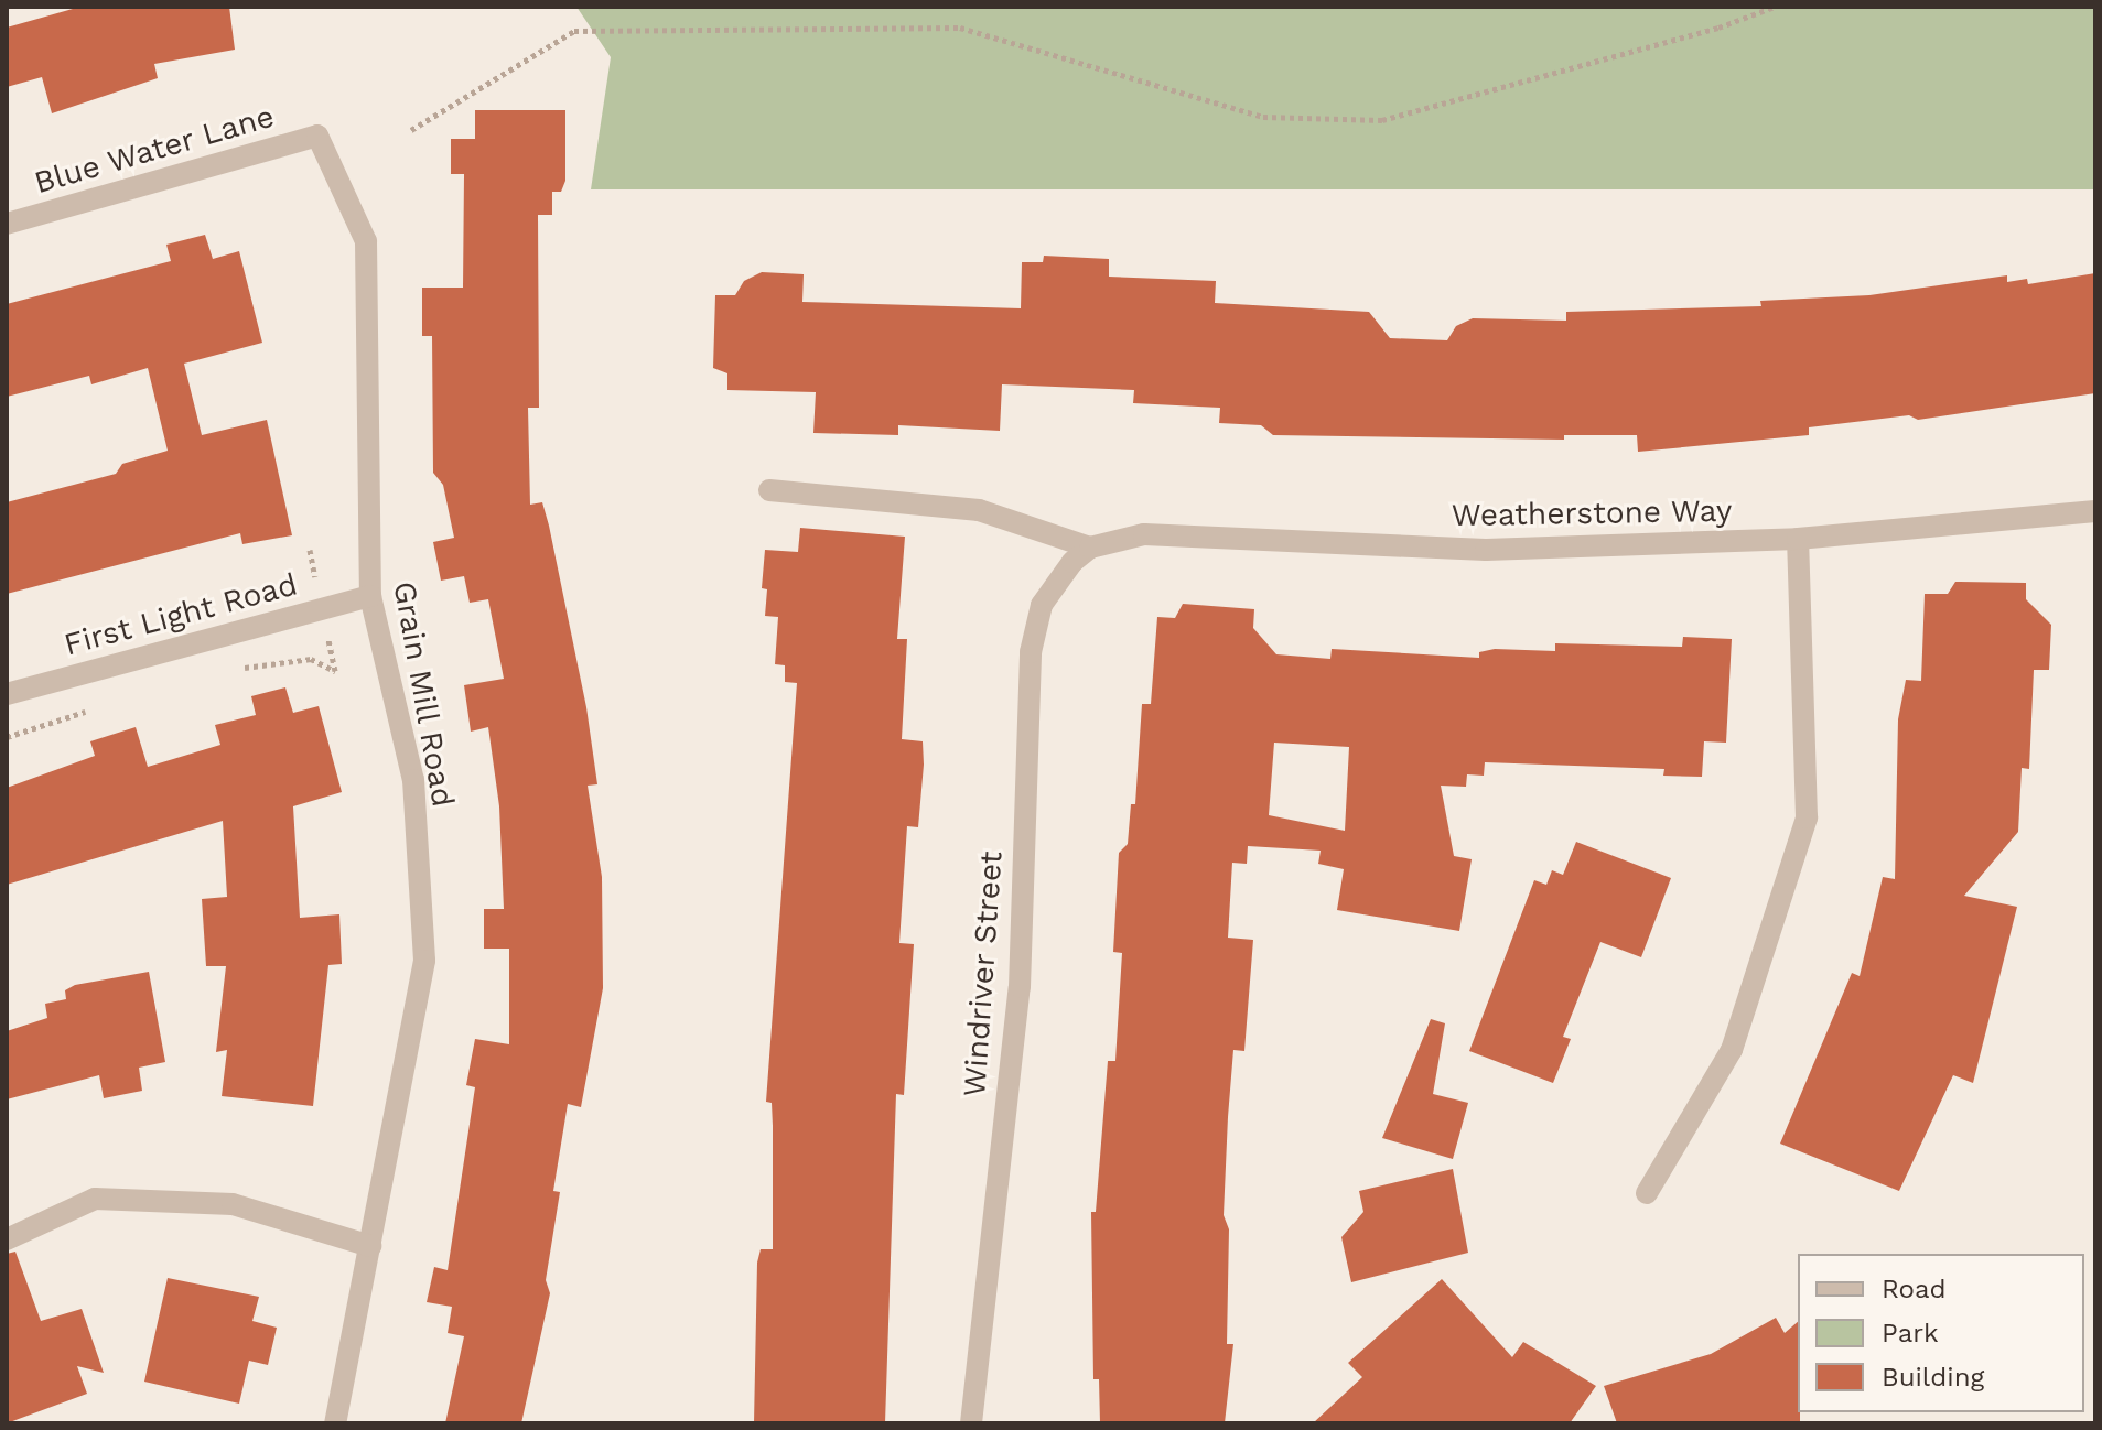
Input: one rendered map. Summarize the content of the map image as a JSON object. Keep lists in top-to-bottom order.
{
  "streets": {
    "street": [
      "Blue Water Lane",
      "Weatherstone Way",
      "First Light Road",
      "Grain Mill Road",
      "Windriver Street"
    ]
  },
  "crossings": [
    ["Blue Water Lane", "Grain Mill Road"],
    ["Weatherstone Way", "Windriver Street"],
    ["First Light Road", "Grain Mill Road"]
  ],
  "legend": ["Road", "Park", "Building"]
}
